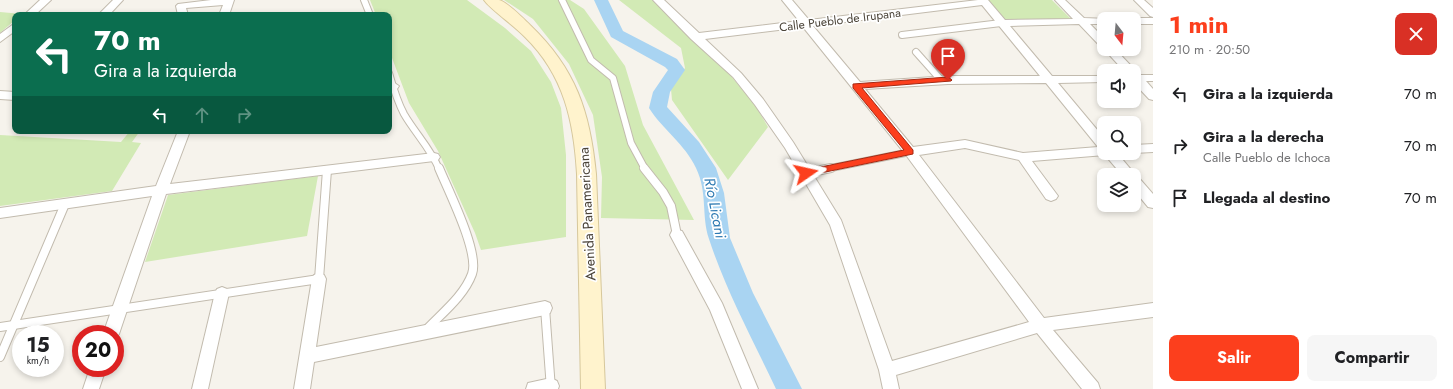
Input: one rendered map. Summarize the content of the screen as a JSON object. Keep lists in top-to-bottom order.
{
  "streets": {
    "main road": ["Avenida Panamericana"],
    "street": ["Calle Pueblo de Irupana"]
  },
  "water": ["Río Licani"],
  "north": "bottom",
  "page": {
    "heading": ["1 min", "210 m · 20:50"],
    "turn": ["70 m", "Gira a la izquierda"],
    "list": [
      {
        "name": "Gira a la izquierda",
        "value": "70 m"
      },
      {
        "name": "Gira a la derecha",
        "note": "Calle Pueblo de Ichoca",
        "value": "70 m"
      },
      {
        "name": "Llegada al destino",
        "value": "70 m"
      }
    ],
    "speed": "15 km/h",
    "limit": "20",
    "buttons": ["Salir", "Compartir"]
  }
}
